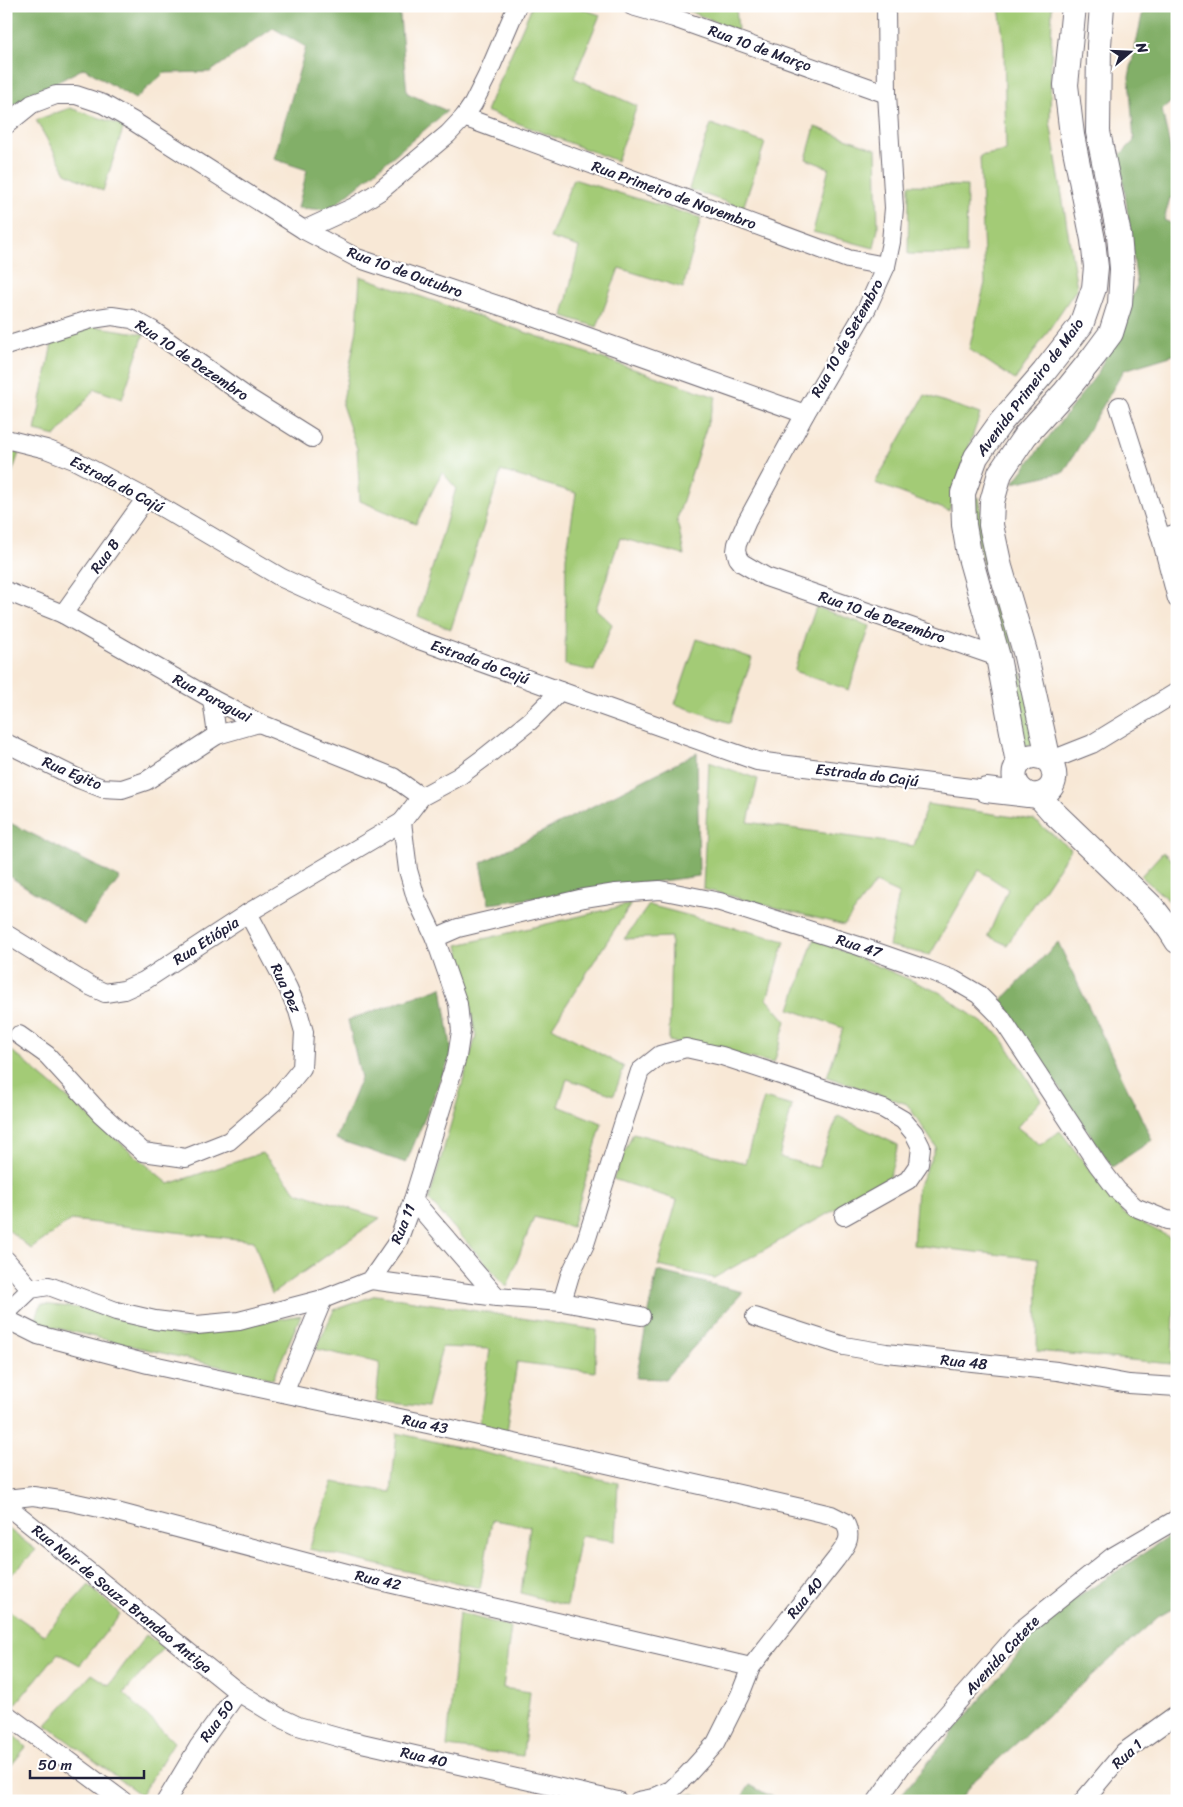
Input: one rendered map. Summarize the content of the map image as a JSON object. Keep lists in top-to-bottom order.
{
  "streets": {
    "main road": ["Avenida Primeiro de Maio", "Estrada do Cajú"],
    "street": [
      "Rua 10 de Março",
      "Rua Primeiro de Novembro",
      "Rua 10 de Outubro",
      "Rua 10 de Setembro",
      "Rua 10 de Dezembro",
      "Rua B",
      "Rua Paraguai",
      "Rua Egito",
      "Rua Etiópia",
      "Rua 47",
      "Rua Dez",
      "Rua 11",
      "Rua 48",
      "Rua 43",
      "Rua 42",
      "Rua 40",
      "Rua Nair de Souza Brandao Antiga",
      "Avenida Catete",
      "Rua 50",
      "Rua 1"
    ]
  },
  "crossings": [
    ["Rua 10 de Março", "Rua 10 de Setembro"],
    ["Rua Primeiro de Novembro", "Rua 10 de Setembro"],
    ["Rua 10 de Outubro", "Rua 10 de Setembro"],
    ["Rua 10 de Setembro", "Rua 10 de Dezembro"],
    ["Rua 10 de Dezembro", "Avenida Primeiro de Maio"],
    ["Avenida Primeiro de Maio", "Estrada do Cajú"],
    ["Estrada do Cajú", "Rua B"],
    ["Rua B", "Rua Paraguai"],
    ["Rua Paraguai", "Rua Egito"],
    ["Rua Etiópia", "Rua Dez"],
    ["Rua Etiópia", "Rua 11"],
    ["Rua 47", "Rua 11"],
    ["Rua 43", "Rua 40"],
    ["Rua 42", "Rua 40"],
    ["Rua 40", "Rua Nair de Souza Brandao Antiga"],
    ["Rua 40", "Rua 50"],
    ["Rua Nair de Souza Brandao Antiga", "Rua 50"]
  ],
  "scale_bar": "50 m",
  "north": "right"
}
